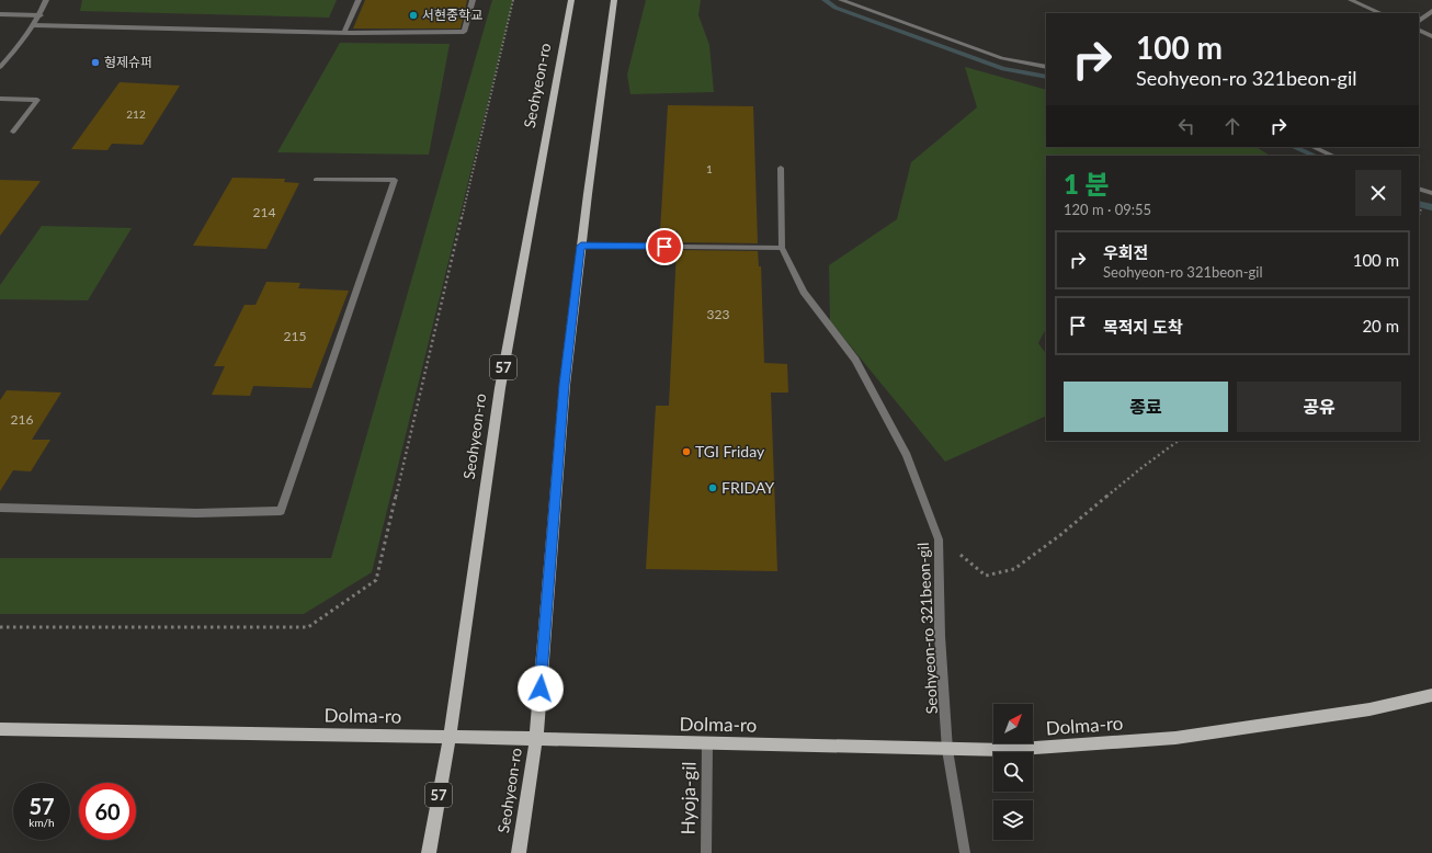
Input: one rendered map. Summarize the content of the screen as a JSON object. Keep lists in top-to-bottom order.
{
  "streets": {
    "main road": ["Seohyeon-ro", "57", "Dolma-ro"],
    "street": ["Seohyeon-ro 321beon-gil", "Hyoja-gil"]
  },
  "crossings": [
    ["Seohyeon-ro", "Dolma-ro"],
    ["Seohyeon-ro 321beon-gil", "Dolma-ro"],
    ["Dolma-ro", "Hyoja-gil"]
  ],
  "places": [
    "서현중학교",
    "형제슈퍼",
    "TGI Friday",
    "FRIDAY"
  ],
  "house_numbers": [
    "212",
    "1",
    "214",
    "323",
    "215",
    "216"
  ],
  "north": "top right",
  "page": {
    "turn": ["100 m", "Seohyeon-ro 321beon-gil"],
    "heading": ["1 분", "120 m · 09:55"],
    "list": [
      {
        "name": "우회전",
        "note": "Seohyeon-ro 321beon-gil",
        "value": "100 m"
      },
      {
        "name": "목적지 도착",
        "value": "20 m"
      }
    ],
    "buttons": ["종료", "공유"],
    "speed": "57 km/h",
    "limit": "60"
  }
}
